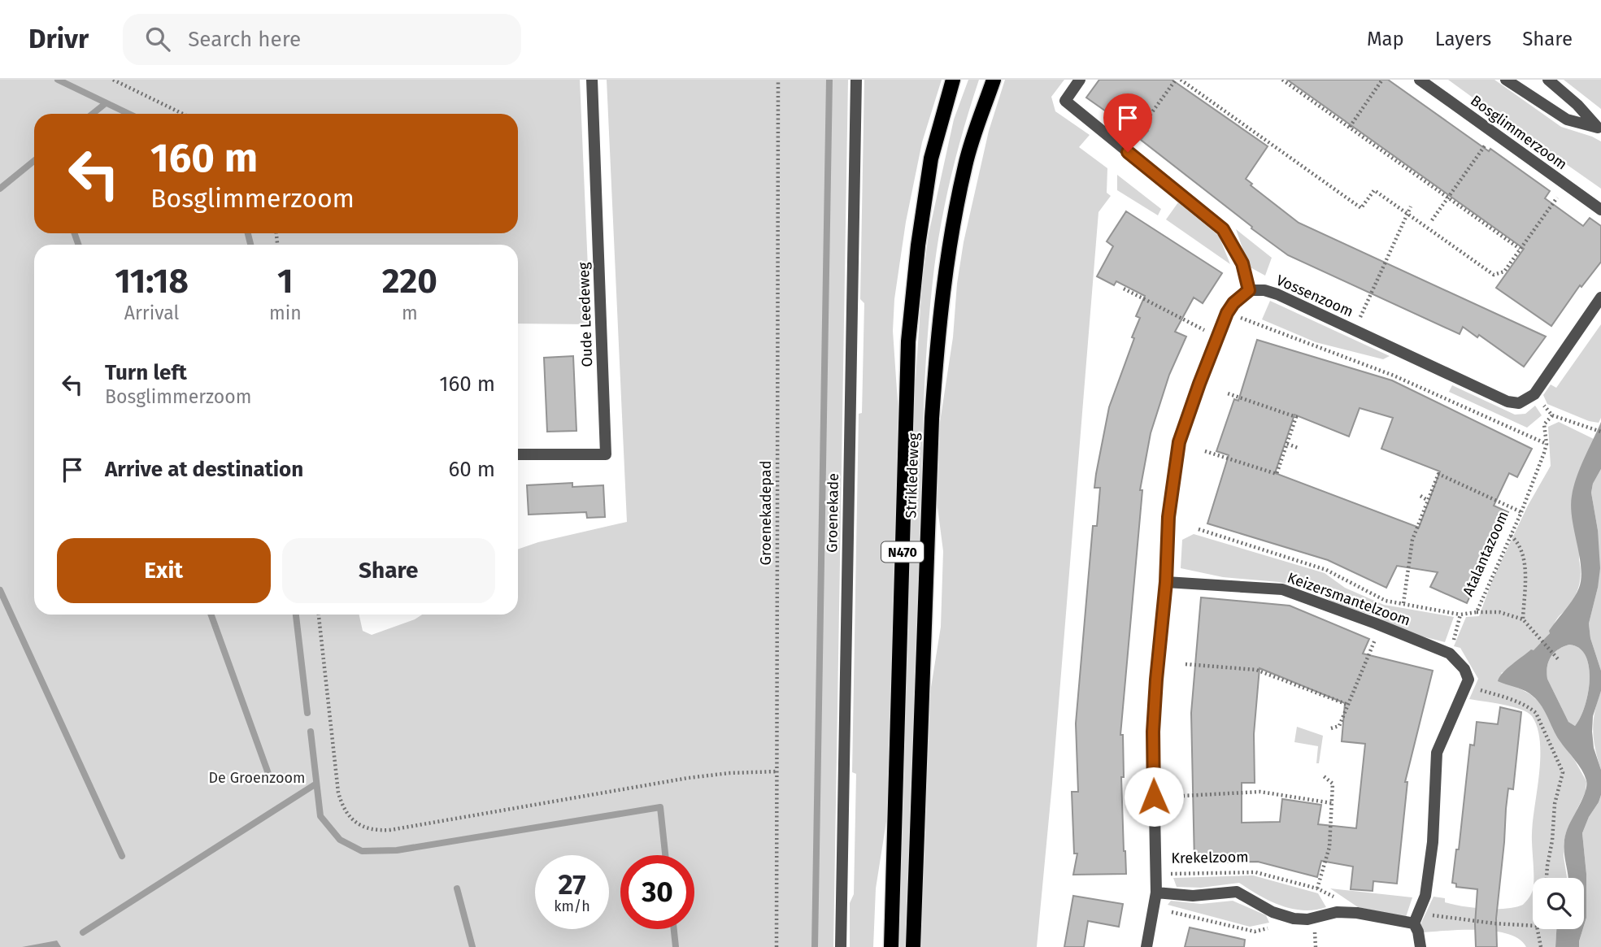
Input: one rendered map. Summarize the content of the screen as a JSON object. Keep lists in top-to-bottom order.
{
  "streets": {
    "main road": ["Strikledeweg", "N470"],
    "street": [
      "Bosglimmerzoom",
      "Vossenzoom",
      "Oude Leedeweg",
      "Groenekade",
      "Keizersmantelzoom"
    ],
    "path": ["Groenekadepad", "Atalantazoom", "Krekelzoom"]
  },
  "crossings": [
    ["Atalantazoom", "Keizersmantelzoom"]
  ],
  "parks": ["De Groenzoom"],
  "page": {
    "header": "Drivr",
    "search": "Search here",
    "nav": ["Map", "Layers", "Share"],
    "turn": ["160 m", "Bosglimmerzoom"],
    "eta": [
      "11:18",
      "Arrival",
      "1",
      "min",
      "220",
      "m"
    ],
    "list": [
      {
        "name": "Turn left",
        "note": "Bosglimmerzoom",
        "value": "160 m"
      },
      {
        "name": "Arrive at destination",
        "value": "60 m"
      }
    ],
    "buttons": ["Exit", "Share"],
    "speed": "27 km/h",
    "limit": "30"
  }
}
